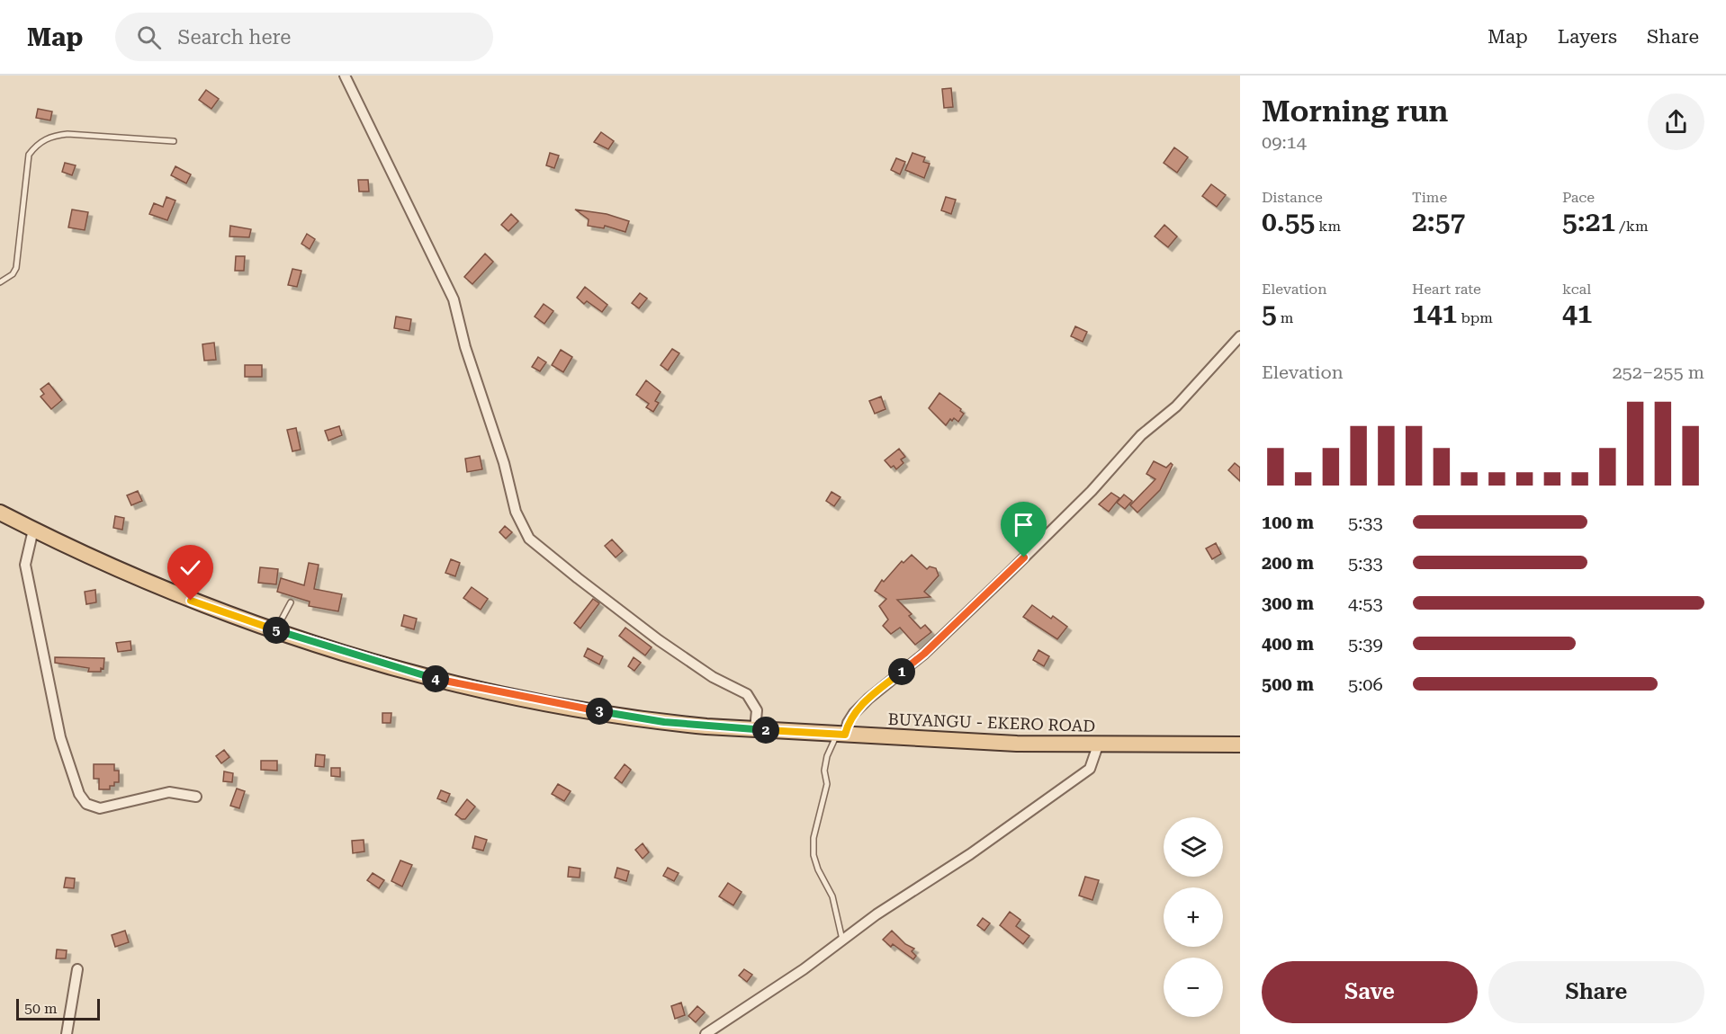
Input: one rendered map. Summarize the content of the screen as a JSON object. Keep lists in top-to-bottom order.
{
  "streets": {
    "main road": ["BUYANGU - EKERO ROAD"]
  },
  "scale_bar": "50 m",
  "page": {
    "header": "Map",
    "search": "Search here",
    "nav": ["Map", "Layers", "Share"],
    "heading": ["Morning run", "09:14"],
    "stats": [
      ["Distance", "0.55 km"],
      ["Time", "2:57"],
      ["Pace", "5:21 /km"],
      ["Elevation", "5 m"],
      ["Heart rate", "141 bpm"],
      ["kcal", "41"]
    ],
    "chart": ["Elevation", "252–255 m"],
    "list": [
      {
        "name": "100 m",
        "note": "5:33"
      },
      {
        "name": "200 m",
        "note": "5:33"
      },
      {
        "name": "300 m",
        "note": "4:53"
      },
      {
        "name": "400 m",
        "note": "5:39"
      },
      {
        "name": "500 m",
        "note": "5:06"
      }
    ],
    "pins": [
      "5",
      "1",
      "4",
      "3",
      "2"
    ],
    "map_buttons": ["+", "−"],
    "buttons": ["Save", "Share"],
    "scale": "50 m"
  }
}
